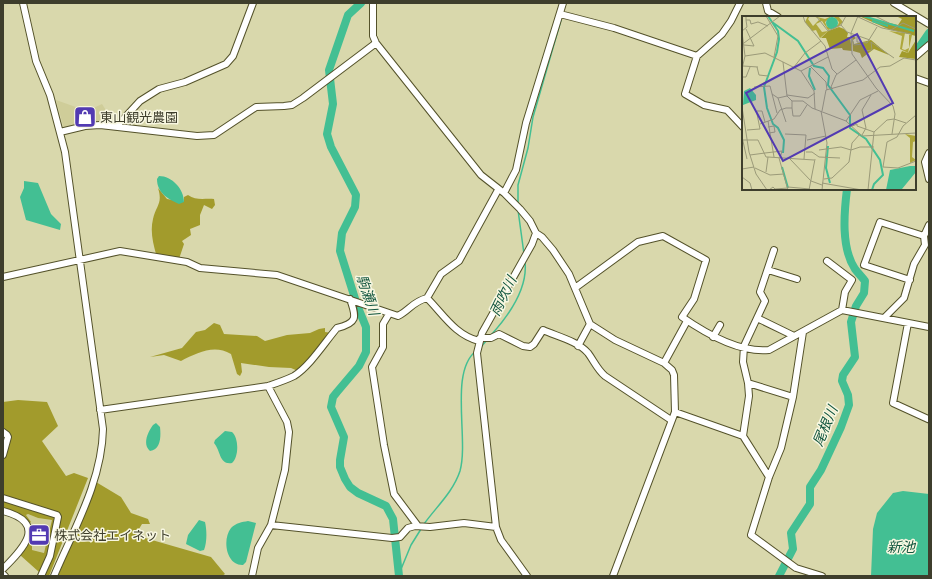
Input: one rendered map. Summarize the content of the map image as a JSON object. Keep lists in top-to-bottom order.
{
  "water": [
    "駒瀬川",
    "雨吹川",
    "尾根川",
    "新池"
  ],
  "places": {
    "shop": ["東山観光農園"],
    "office": ["株式会社エイネット"]
  }
}
